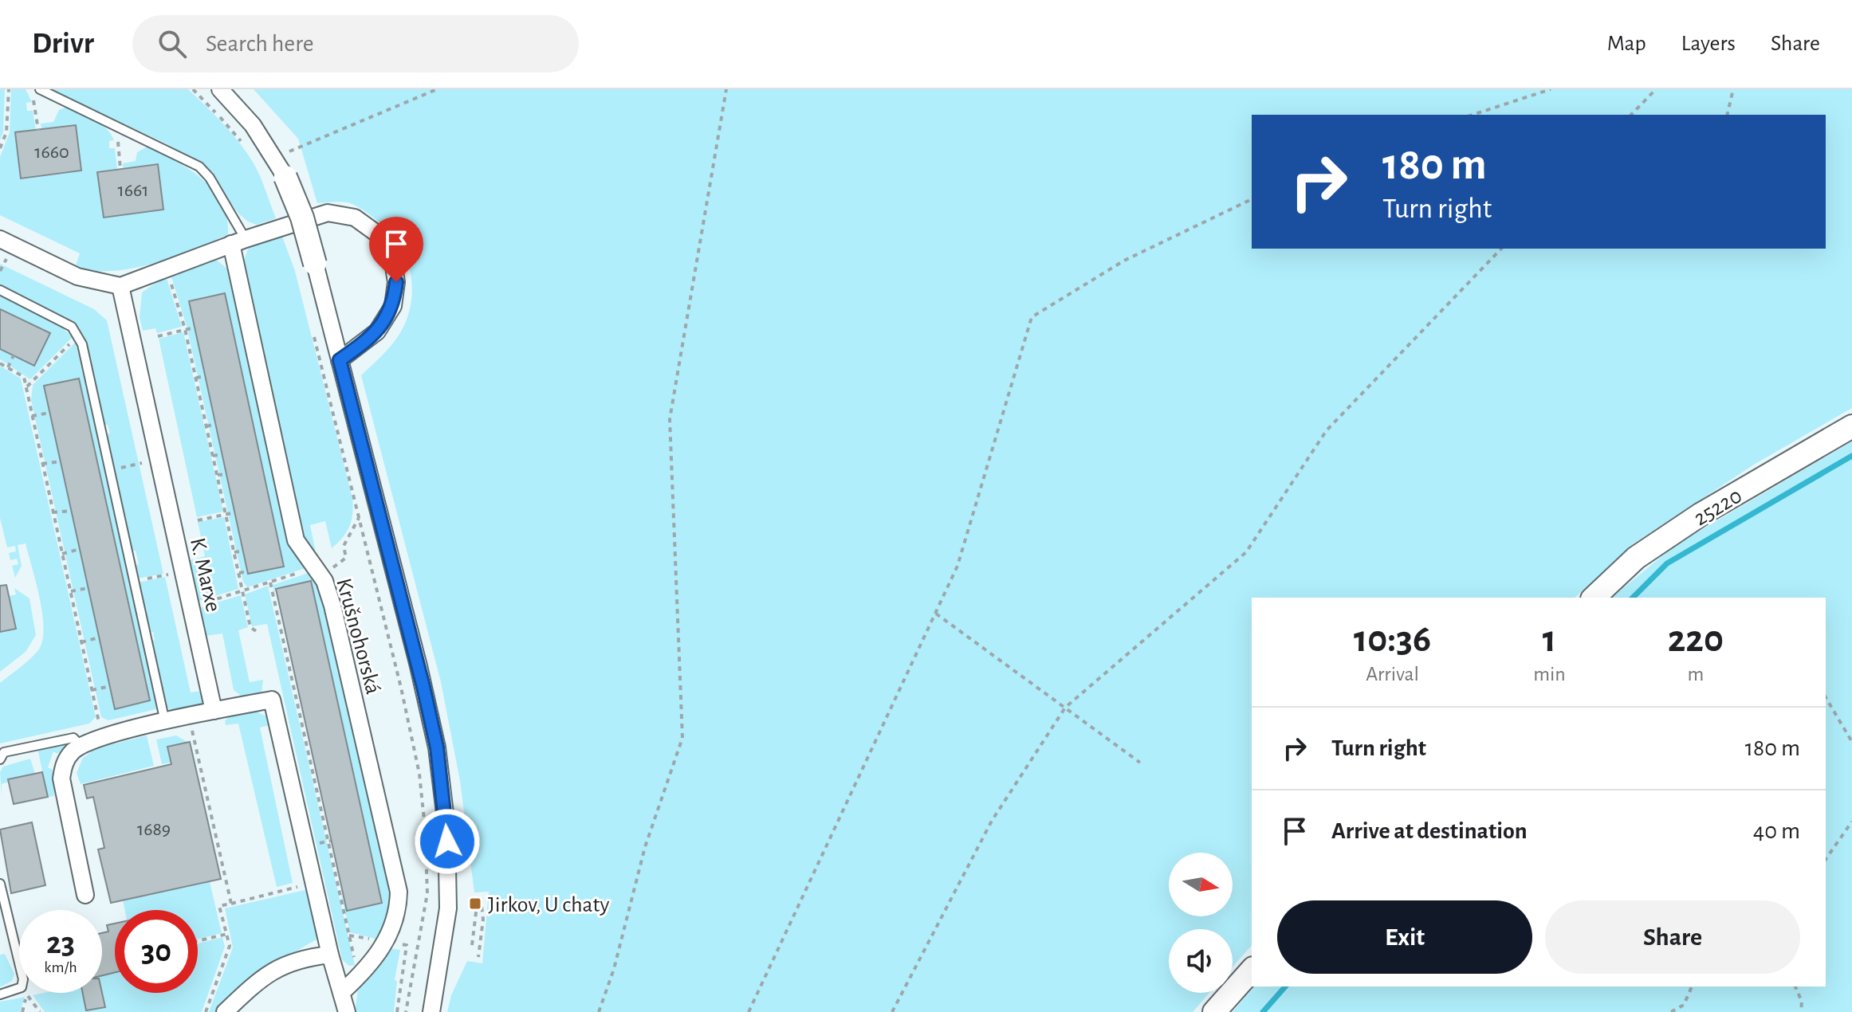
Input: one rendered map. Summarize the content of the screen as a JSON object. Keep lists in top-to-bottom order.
{
  "streets": {
    "street": ["25220", "K. Marxe", "Krušnohorská"]
  },
  "places": {
    "transit": ["Jirkov, U chaty"]
  },
  "house_numbers": ["1660", "1661", "1689"],
  "north": "right",
  "page": {
    "header": "Drivr",
    "search": "Search here",
    "nav": ["Map", "Layers", "Share"],
    "turn": ["180 m", "Turn right"],
    "eta": [
      "10:36",
      "Arrival",
      "1",
      "min",
      "220",
      "m"
    ],
    "list": [
      {
        "name": "Turn right",
        "value": "180 m"
      },
      {
        "name": "Arrive at destination",
        "value": "40 m"
      }
    ],
    "buttons": ["Exit", "Share"],
    "speed": "23 km/h",
    "limit": "30"
  }
}
